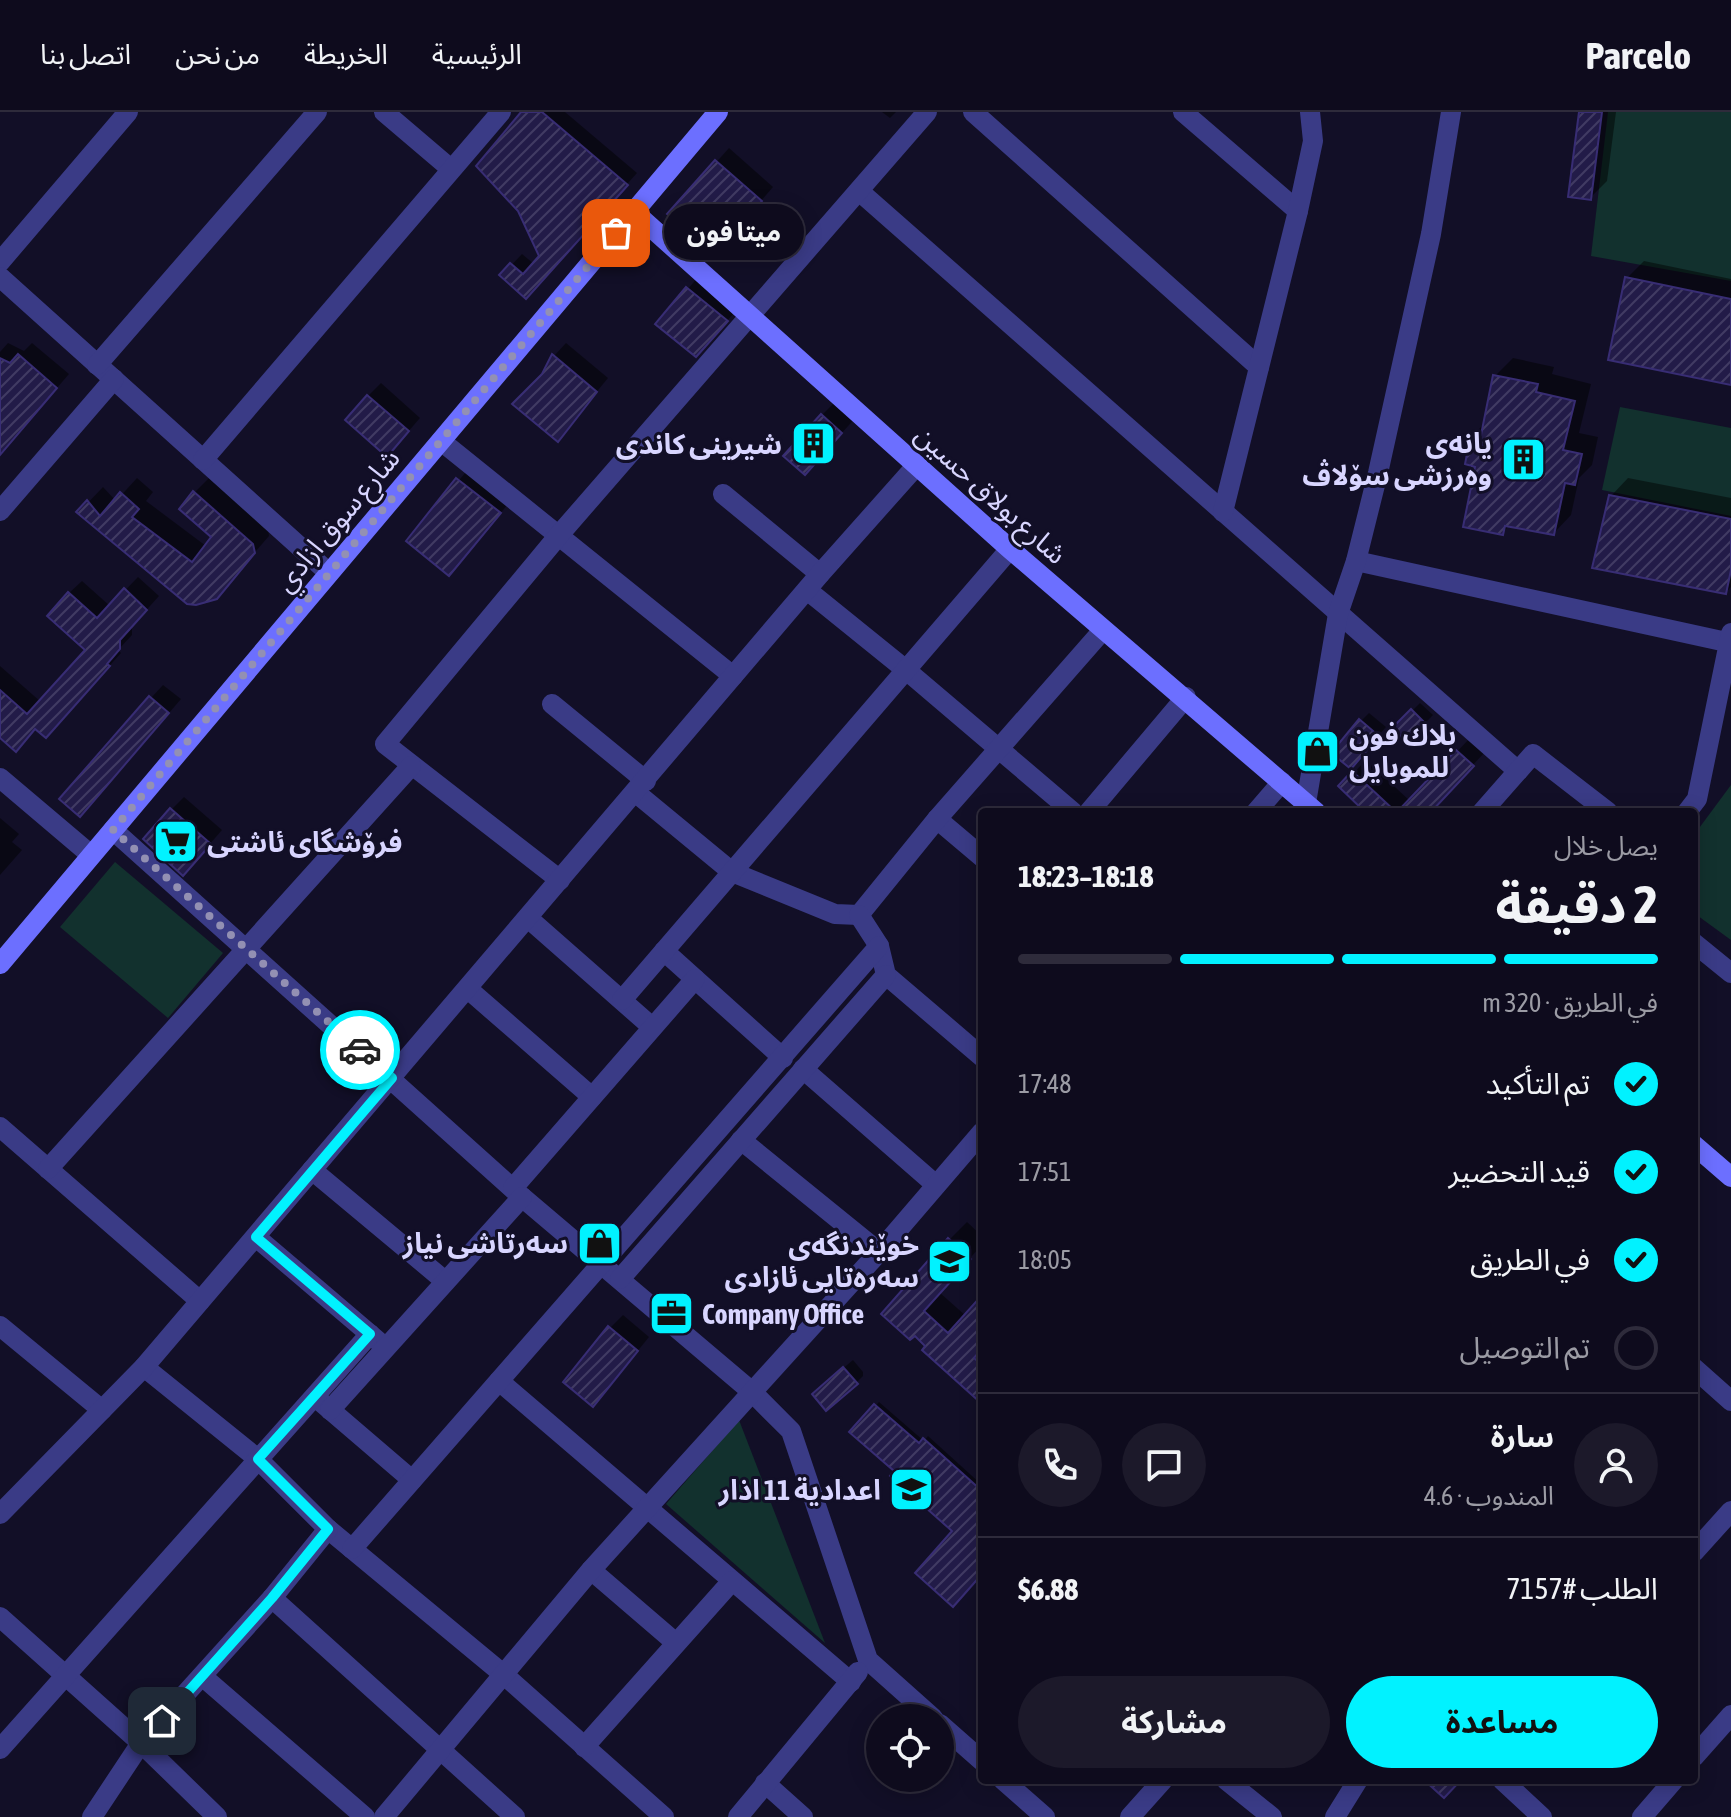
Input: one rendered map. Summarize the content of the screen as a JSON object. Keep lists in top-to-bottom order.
{
  "streets": {
    "street": ["شارع بولاق حسين", "شارع سوق ازادي"]
  },
  "crossings": [
    ["شارع بولاق حسين", "شارع سوق ازادي"]
  ],
  "places": {
    "other": ["ميتا فون"],
    "building": ["شیرینی کاندی", "یانەی وەرزشی سۆلاڤ"],
    "shop": ["بلاك فون للموبايل", "سەرتاشی نیاز"],
    "supermarket": ["فرۆشگای ئاشتی"],
    "school or university": ["خوێندنگەی سەرەتایی ئازادی", "اعدادية 11 اذار"],
    "office": ["Company Office"]
  },
  "page": {
    "header": "Parcelo",
    "nav": [
      "الرئيسية",
      "الخريطة",
      "من نحن",
      "اتصل بنا"
    ],
    "bubble": "ميتا فون",
    "heading": ["2 دقيقة", "يصل خلال", "18:18–18:23"],
    "panel": [
      "سارة",
      "المندوب · 4.6",
      "الطلب #7157",
      "$6.88"
    ],
    "bar": "في الطريق · 320 m",
    "list": [
      ["تم التأكيد", "17:48"],
      ["قيد التحضير", "17:51"],
      ["في الطريق", "18:05"],
      "تم التوصيل"
    ],
    "buttons": ["مساعدة", "مشاركة"]
  }
}
